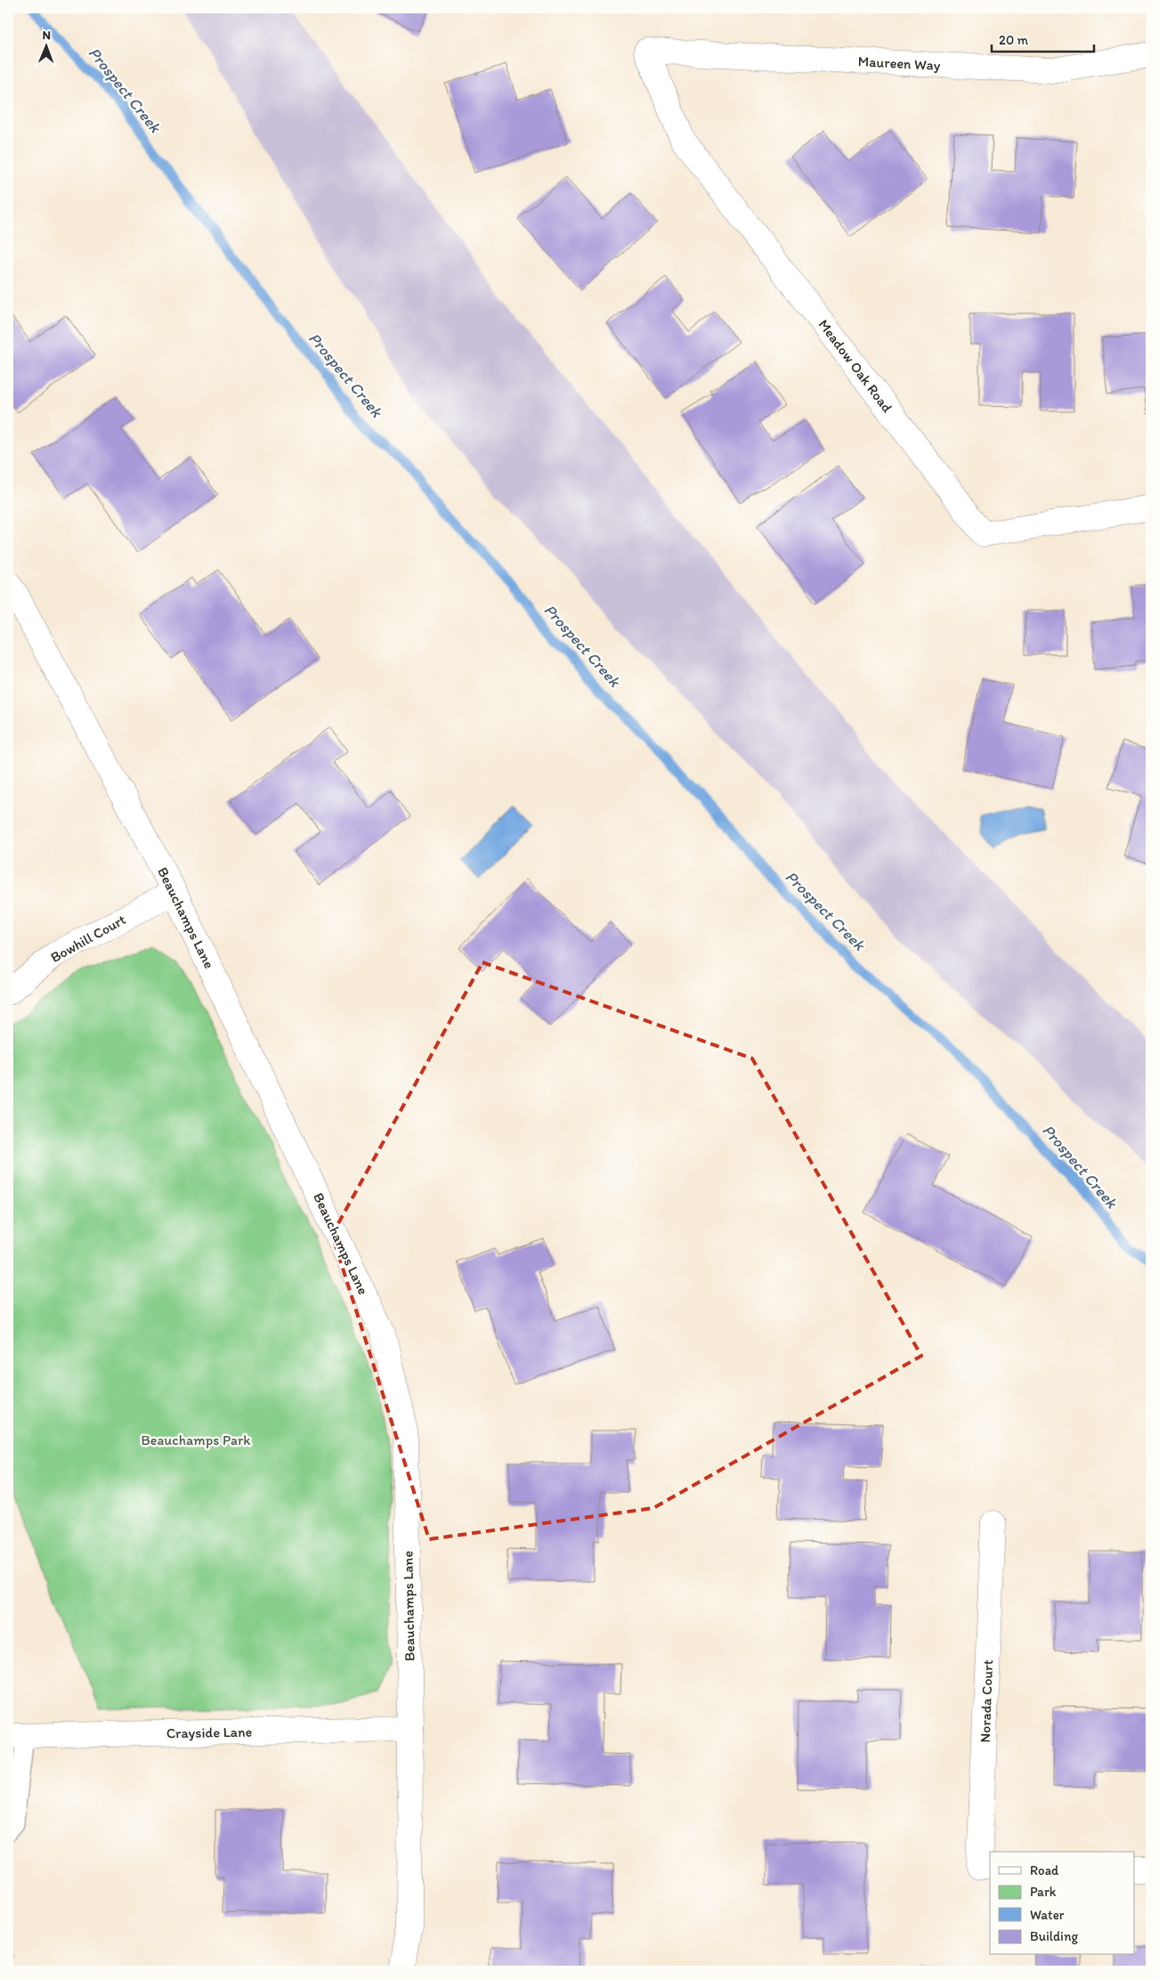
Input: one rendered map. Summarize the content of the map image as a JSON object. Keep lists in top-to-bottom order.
{
  "streets": {
    "street": [
      "Maureen Way",
      "Meadow Oak Road",
      "Beauchamps Lane",
      "Bowhill Court",
      "Norada Court",
      "Crayside Lane"
    ]
  },
  "crossings": [
    ["Maureen Way", "Meadow Oak Road"],
    ["Beauchamps Lane", "Bowhill Court"],
    ["Beauchamps Lane", "Crayside Lane"]
  ],
  "water": ["Prospect Creek"],
  "parks": ["Beauchamps Park"],
  "legend": [
    "Road",
    "Park",
    "Water",
    "Building"
  ],
  "scale_bar": "20 m",
  "north": "top"
}
